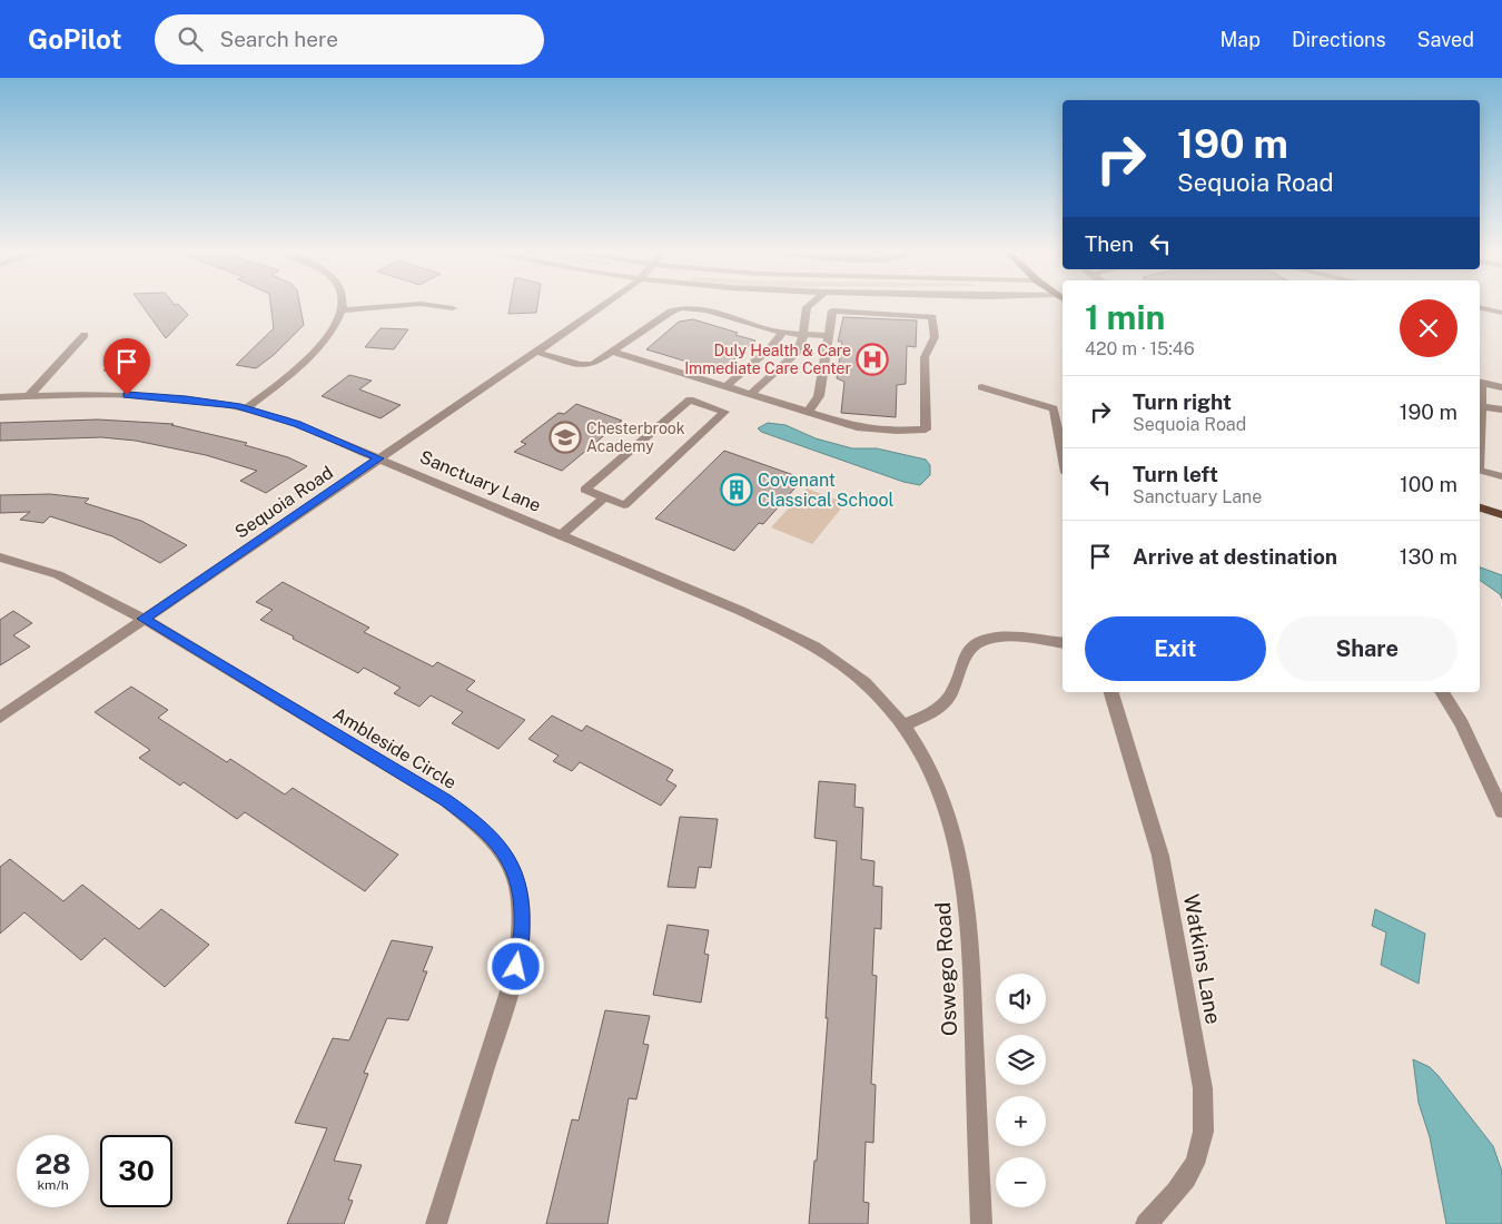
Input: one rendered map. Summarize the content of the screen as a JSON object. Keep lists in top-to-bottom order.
{
  "streets": {
    "street": [
      "Sanctuary Lane",
      "Sequoia Road",
      "Ambleside Circle",
      "Watkins Lane",
      "Oswego Road"
    ]
  },
  "crossings": [
    ["Sanctuary Lane", "Sequoia Road"],
    ["Sanctuary Lane", "Oswego Road"],
    ["Sequoia Road", "Ambleside Circle"]
  ],
  "places": {
    "hospital": ["Duly Health & Care Immediate Care Center"],
    "school or university": ["Chesterbrook Academy"],
    "building": ["Covenant Classical School"]
  },
  "page": {
    "header": "GoPilot",
    "search": "Search here",
    "nav": ["Map", "Directions", "Saved"],
    "turn": ["190 m", "Sequoia Road"],
    "then": "Then",
    "heading": ["1 min", "420 m · 15:46"],
    "list": [
      {
        "name": "Turn right",
        "note": "Sequoia Road",
        "value": "190 m"
      },
      {
        "name": "Turn left",
        "note": "Sanctuary Lane",
        "value": "100 m"
      },
      {
        "name": "Arrive at destination",
        "value": "130 m"
      }
    ],
    "buttons": ["Exit", "Share"],
    "map_buttons": ["+", "−"],
    "speed": "28 km/h",
    "limit": "30"
  }
}
